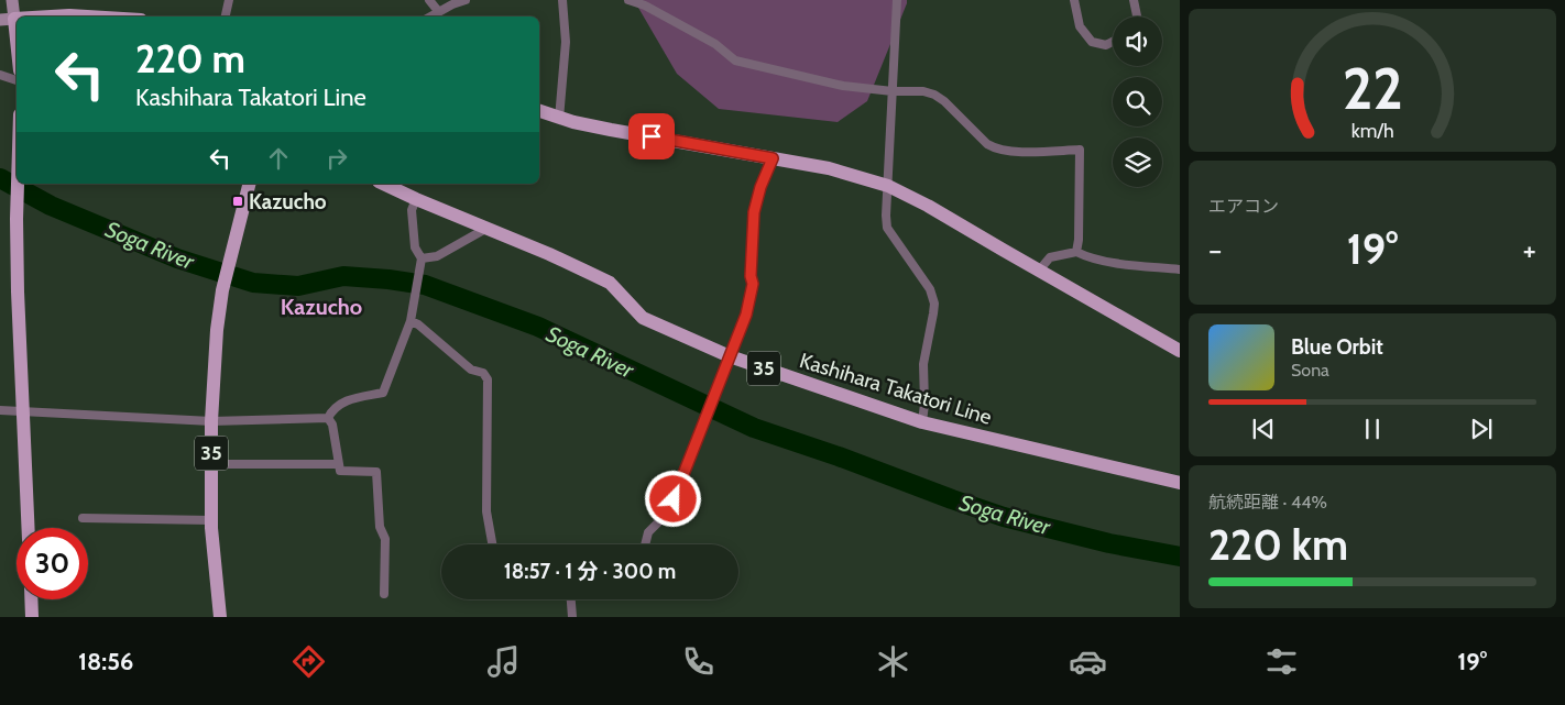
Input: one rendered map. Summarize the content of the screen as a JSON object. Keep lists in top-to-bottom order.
{
  "streets": {
    "main road": ["35", "Kashihara Takatori Line"]
  },
  "districts": ["Kazucho"],
  "water": ["Soga River"],
  "places": {
    "transit": ["Kazucho"]
  },
  "page": {
    "turn": ["220 m", "Kashihara Takatori Line"],
    "tile": [
      "エアコン",
      ["航続距離 · 44%", "220 km"]
    ],
    "heat": ["−", "19°", "+"],
    "song": ["Blue Orbit", "Sona"],
    "limit": "30",
    "trip": "18:57 · 1 分 · 300 m",
    "tabs": ["18:56", "19°"],
    "gauge": ["22", "km/h"]
  }
}
